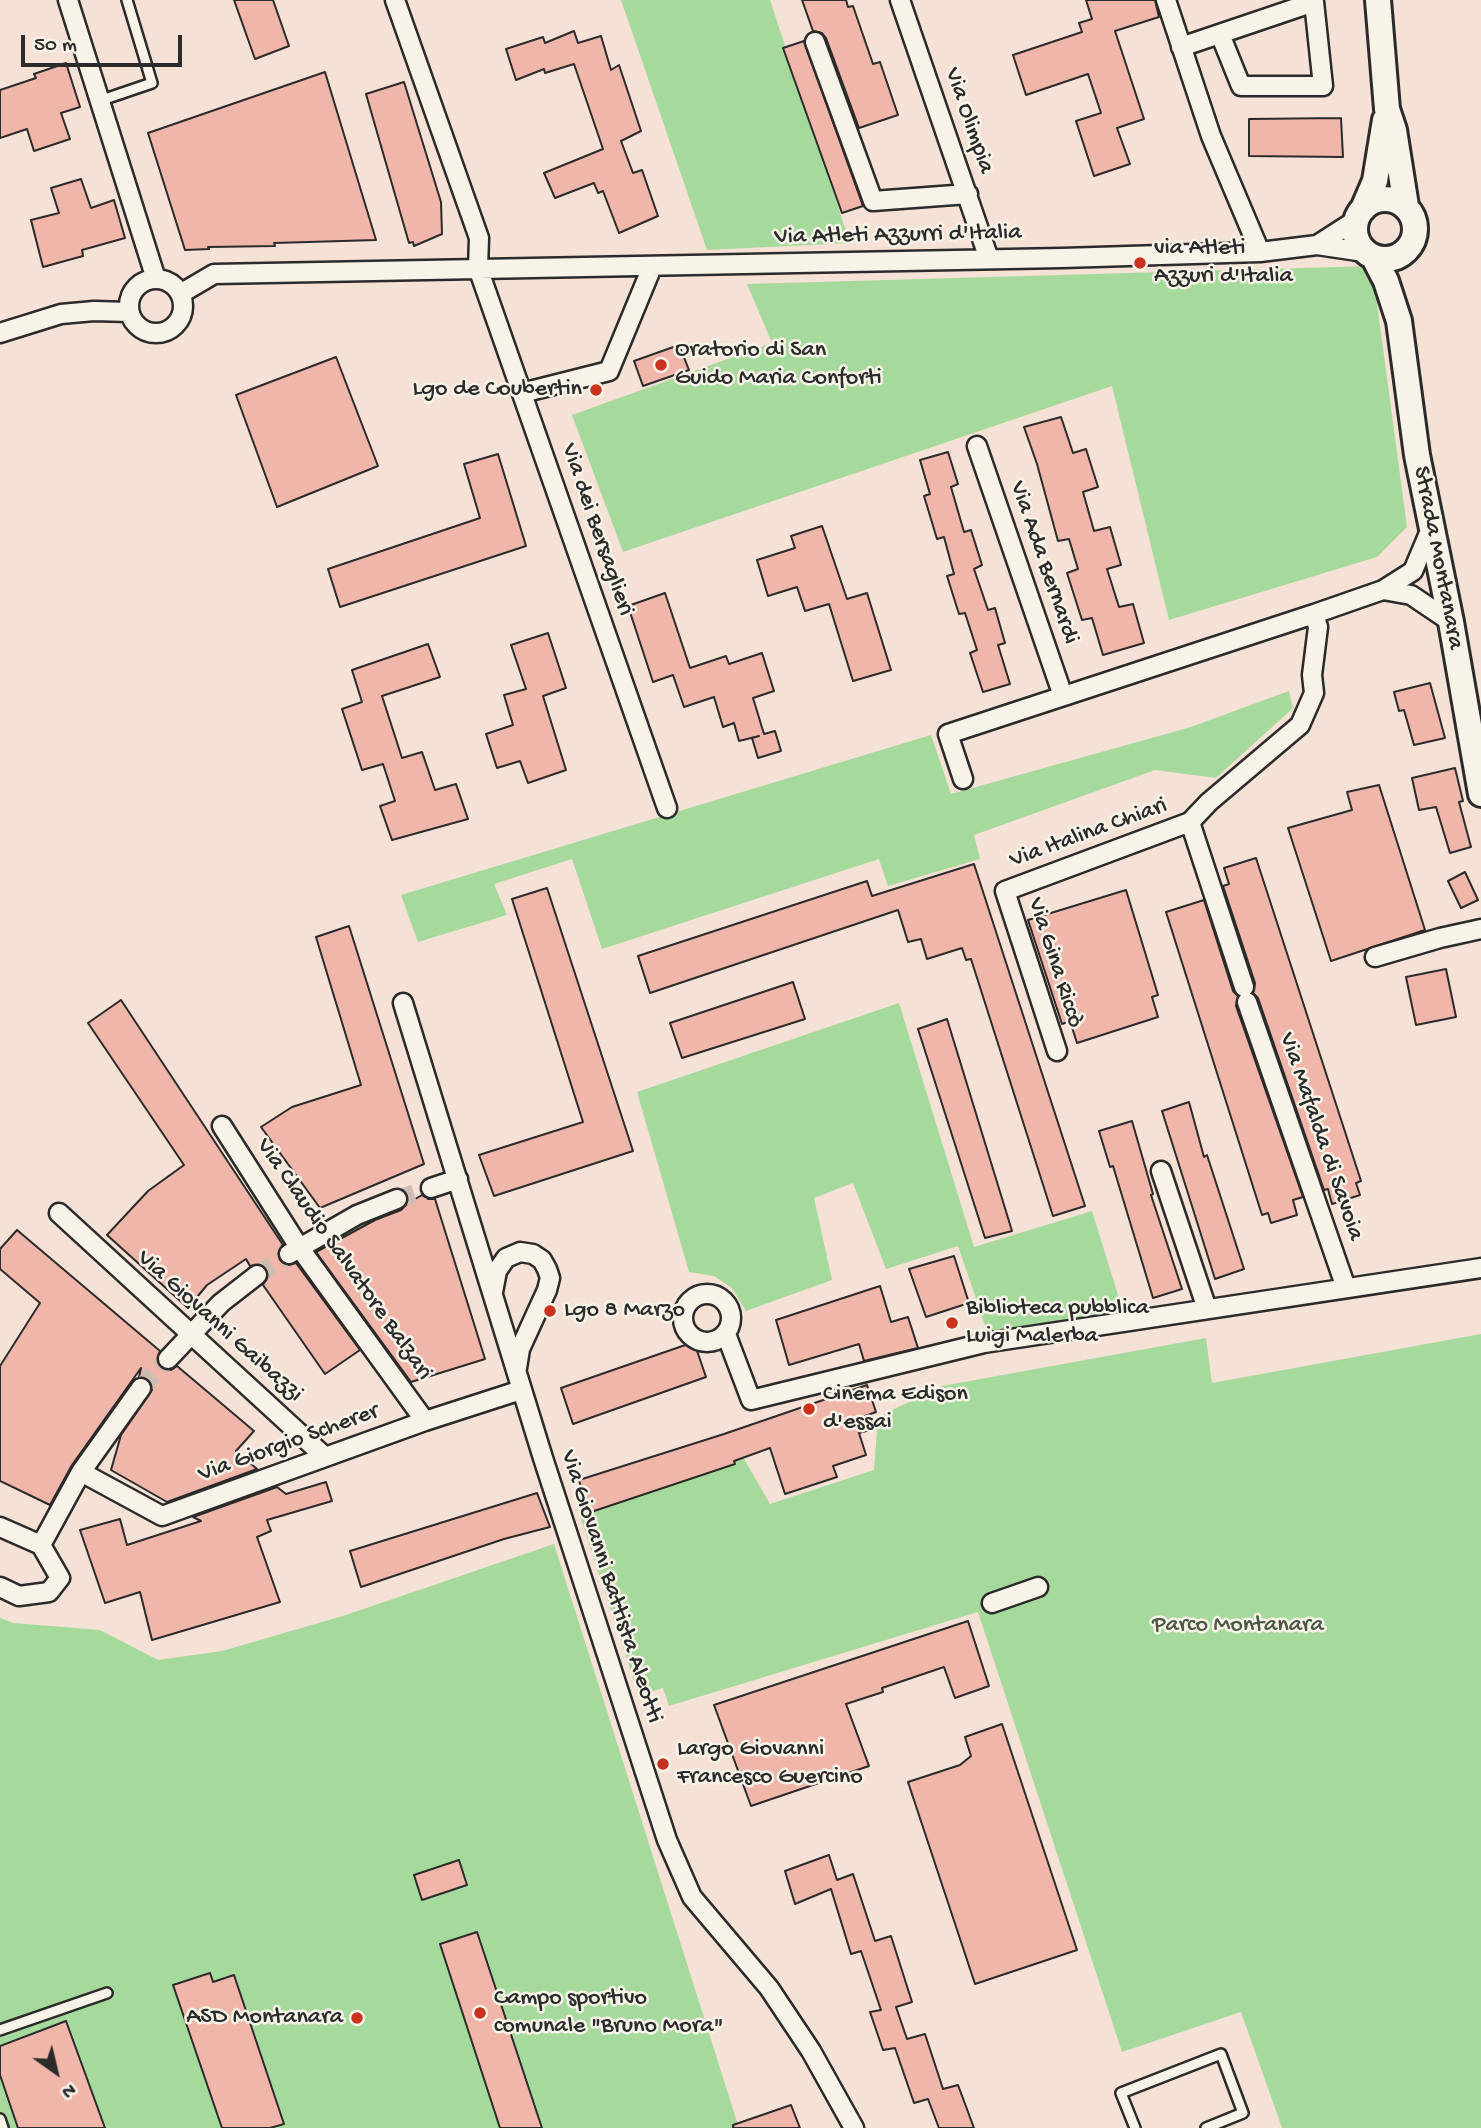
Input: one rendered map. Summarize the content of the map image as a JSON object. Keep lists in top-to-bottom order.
{
  "streets": {
    "street": [
      "Via Olimpia",
      "Via Atleti Azzurri d'Italia",
      "Via dei Bersaglieri",
      "Strada Montanara",
      "Via Ada Bernardi",
      "Via Italina Chiari",
      "Via Gina Riccò",
      "Via Mafalda di Savoia",
      "Via Claudio Salvatore Balzari",
      "Via Giovanni Gaibazzi",
      "Via Giorgio Scherer",
      "Via Giovanni Battista Aleotti"
    ]
  },
  "crossings": [
    ["Via Olimpia", "Via Atleti Azzurri d'Italia"],
    ["Via Atleti Azzurri d'Italia", "Via dei Bersaglieri"],
    ["Via Atleti Azzurri d'Italia", "Strada Montanara"],
    ["Via Italina Chiari", "Via Gina Riccò"],
    ["Via Italina Chiari", "Via Mafalda di Savoia"],
    ["Via Claudio Salvatore Balzari", "Via Giorgio Scherer"],
    ["Via Giovanni Gaibazzi", "Via Giorgio Scherer"],
    ["Via Giorgio Scherer", "Via Giovanni Battista Aleotti"]
  ],
  "parks": ["Parco Montanara"],
  "places": [
    "via Atleti Azzuri d'Italia",
    "Oratorio di San Guido Maria Conforti",
    "Lgo de Coubertin",
    "Lgo 8 Marzo",
    "Biblioteca pubblica Luigi Malerba",
    "Cinema Edison d'essai",
    "Largo Giovanni Francesco Guercino",
    "Campo sportivo comunale \"Bruno Mora\"",
    "ASD Montanara"
  ],
  "scale_bar": "50 m",
  "north": "bottom right"
}
